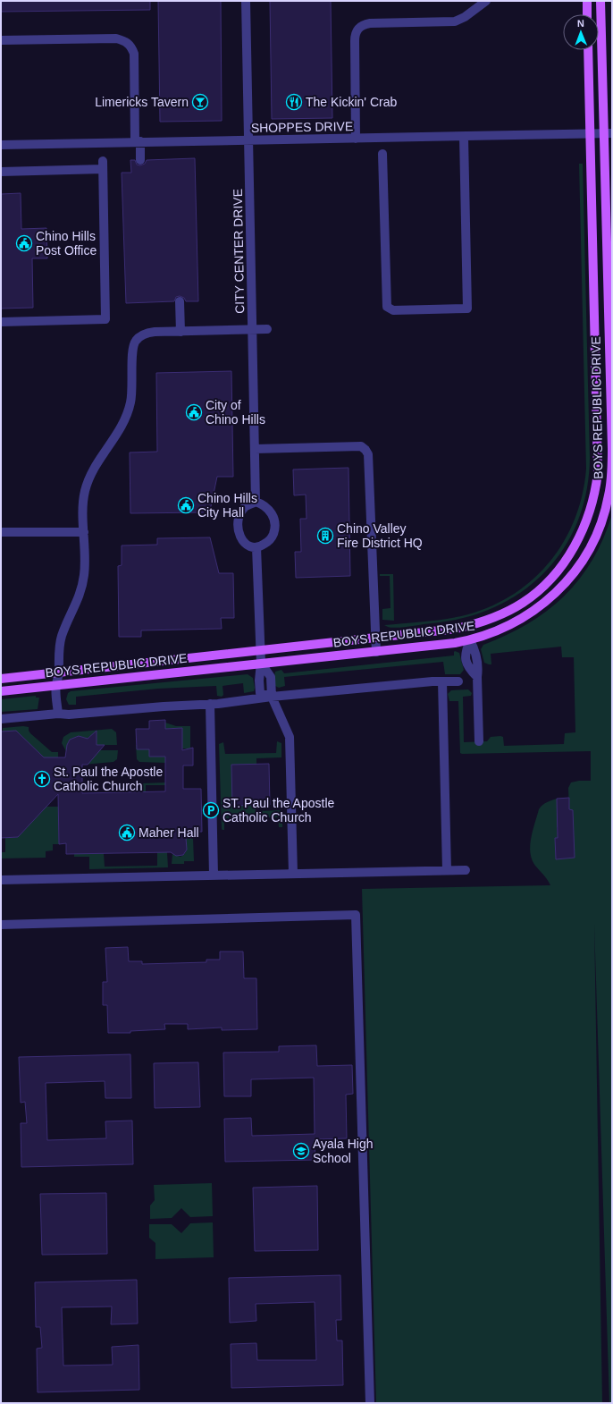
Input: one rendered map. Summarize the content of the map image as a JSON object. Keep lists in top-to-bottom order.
{
  "streets": {
    "main road": ["BOYS REPUBLIC DRIVE"],
    "street": ["SHOPPES DRIVE", "CITY CENTER DRIVE"]
  },
  "crossings": [
    ["SHOPPES DRIVE", "CITY CENTER DRIVE"],
    ["SHOPPES DRIVE", "BOYS REPUBLIC DRIVE"]
  ],
  "places": {
    "bar": ["Limericks Tavern"],
    "restaurant": ["The Kickin' Crab"],
    "public building": [
      "Chino Hills Post Office",
      "City of Chino Hills",
      "Chino Hills City Hall",
      "Maher Hall"
    ],
    "building": ["Chino Valley Fire District HQ"],
    "church": ["St. Paul the Apostle Catholic Church"],
    "parking": ["ST. Paul the Apostle Catholic Church"],
    "school or university": ["Ayala High School"]
  },
  "north": "top"
}
